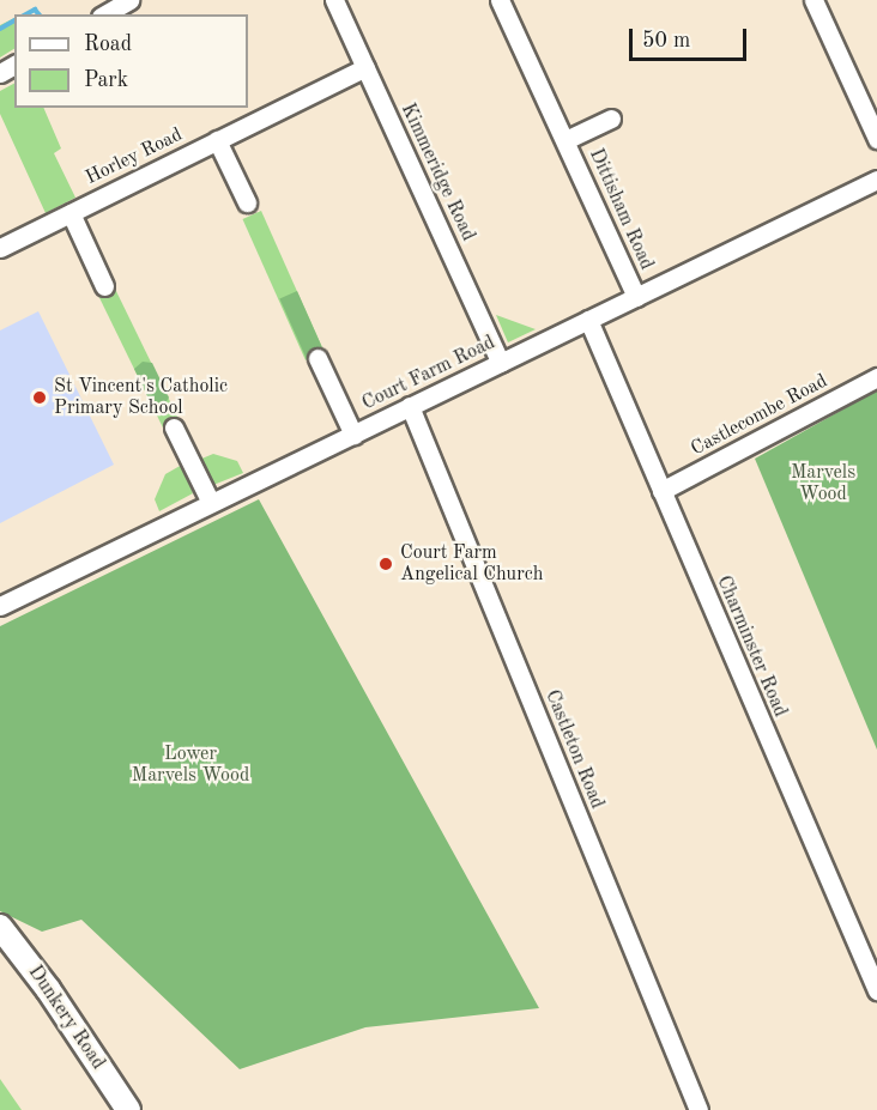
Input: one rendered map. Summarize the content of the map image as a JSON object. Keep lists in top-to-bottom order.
{
  "streets": {
    "street": [
      "Horley Road",
      "Kimmeridge Road",
      "Dittisham Road",
      "Court Farm Road",
      "Castlecombe Road",
      "Charminster Road",
      "Castleton Road",
      "Dunkery Road"
    ]
  },
  "crossings": [
    ["Horley Road", "Kimmeridge Road"],
    ["Kimmeridge Road", "Court Farm Road"],
    ["Dittisham Road", "Court Farm Road"],
    ["Court Farm Road", "Charminster Road"],
    ["Court Farm Road", "Castleton Road"],
    ["Castlecombe Road", "Charminster Road"]
  ],
  "parks": ["Marvels Wood", "Lower Marvels Wood"],
  "places": ["St Vincent's Catholic Primary School", "Court Farm Angelical Church"],
  "legend": ["Road", "Park"],
  "scale_bar": "50 m"
}
